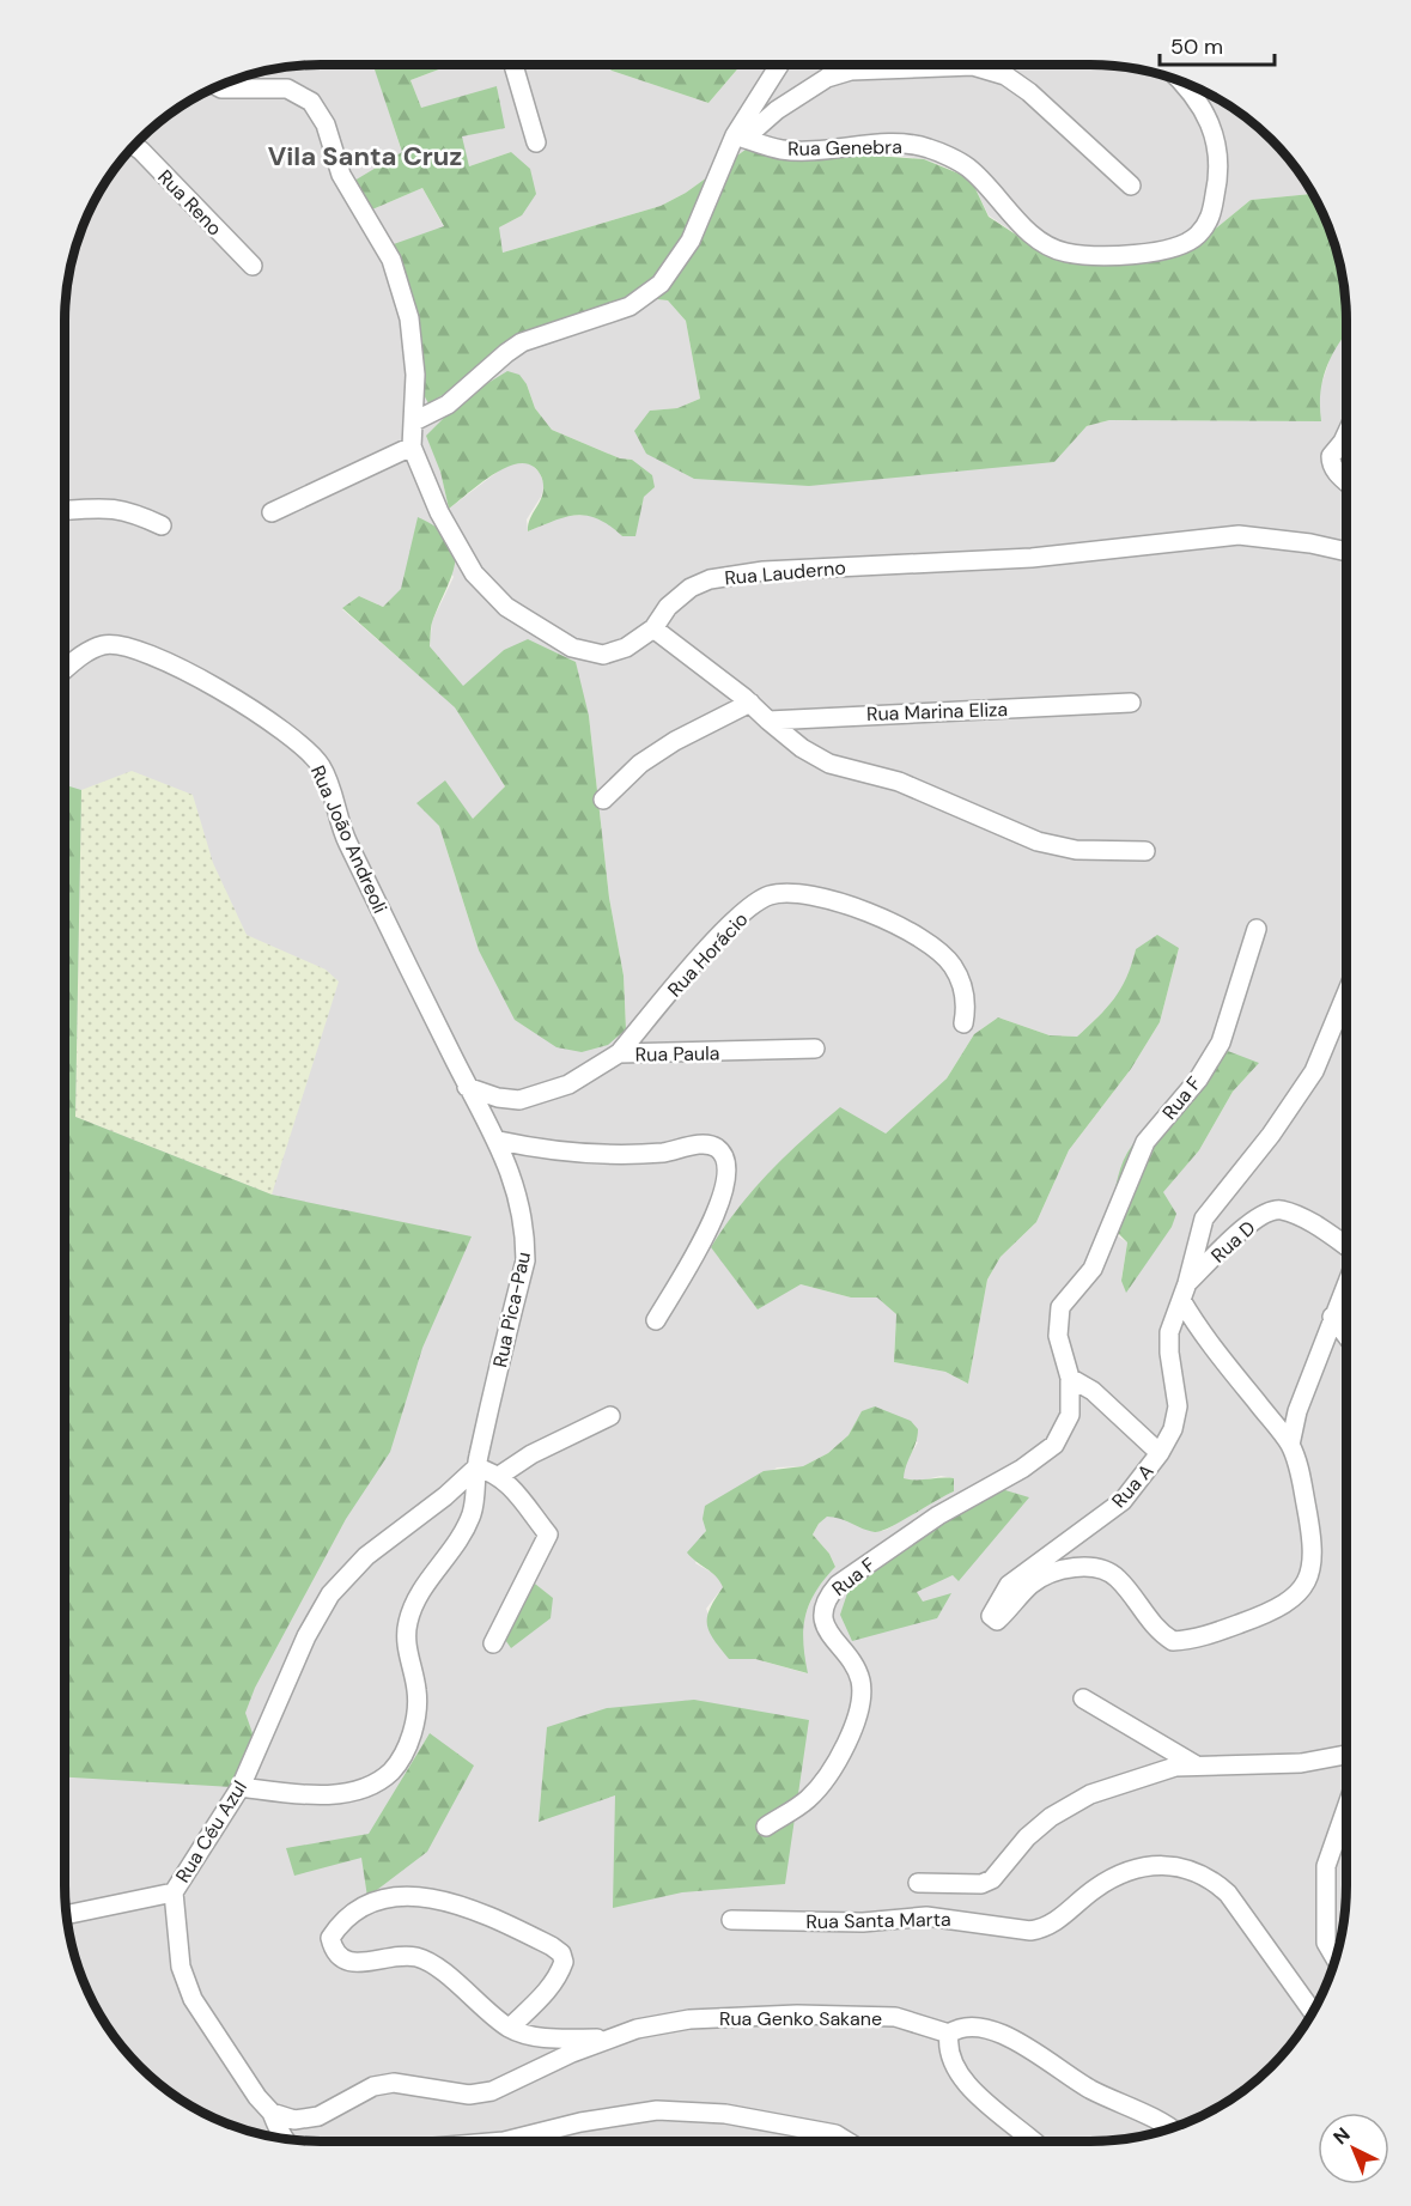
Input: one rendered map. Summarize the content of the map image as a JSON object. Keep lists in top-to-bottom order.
{
  "streets": {
    "street": [
      "Rua Genebra",
      "Rua Reno",
      "Rua Lauderno",
      "Rua Marina Eliza",
      "Rua João Andreoli",
      "Rua Horácio",
      "Rua Paula",
      "Rua F",
      "Rua D",
      "Rua Pica-Pau",
      "Rua A",
      "Rua Céu Azul",
      "Rua Santa Marta",
      "Rua Genko Sakane"
    ]
  },
  "crossings": [
    ["Rua João Andreoli", "Rua Paula"],
    ["Rua João Andreoli", "Rua Pica-Pau"],
    ["Rua Horácio", "Rua Paula"],
    ["Rua D", "Rua A"],
    ["Rua Pica-Pau", "Rua Céu Azul"]
  ],
  "districts": ["Vila Santa Cruz"],
  "scale_bar": "50 m",
  "north": "top left"
}
